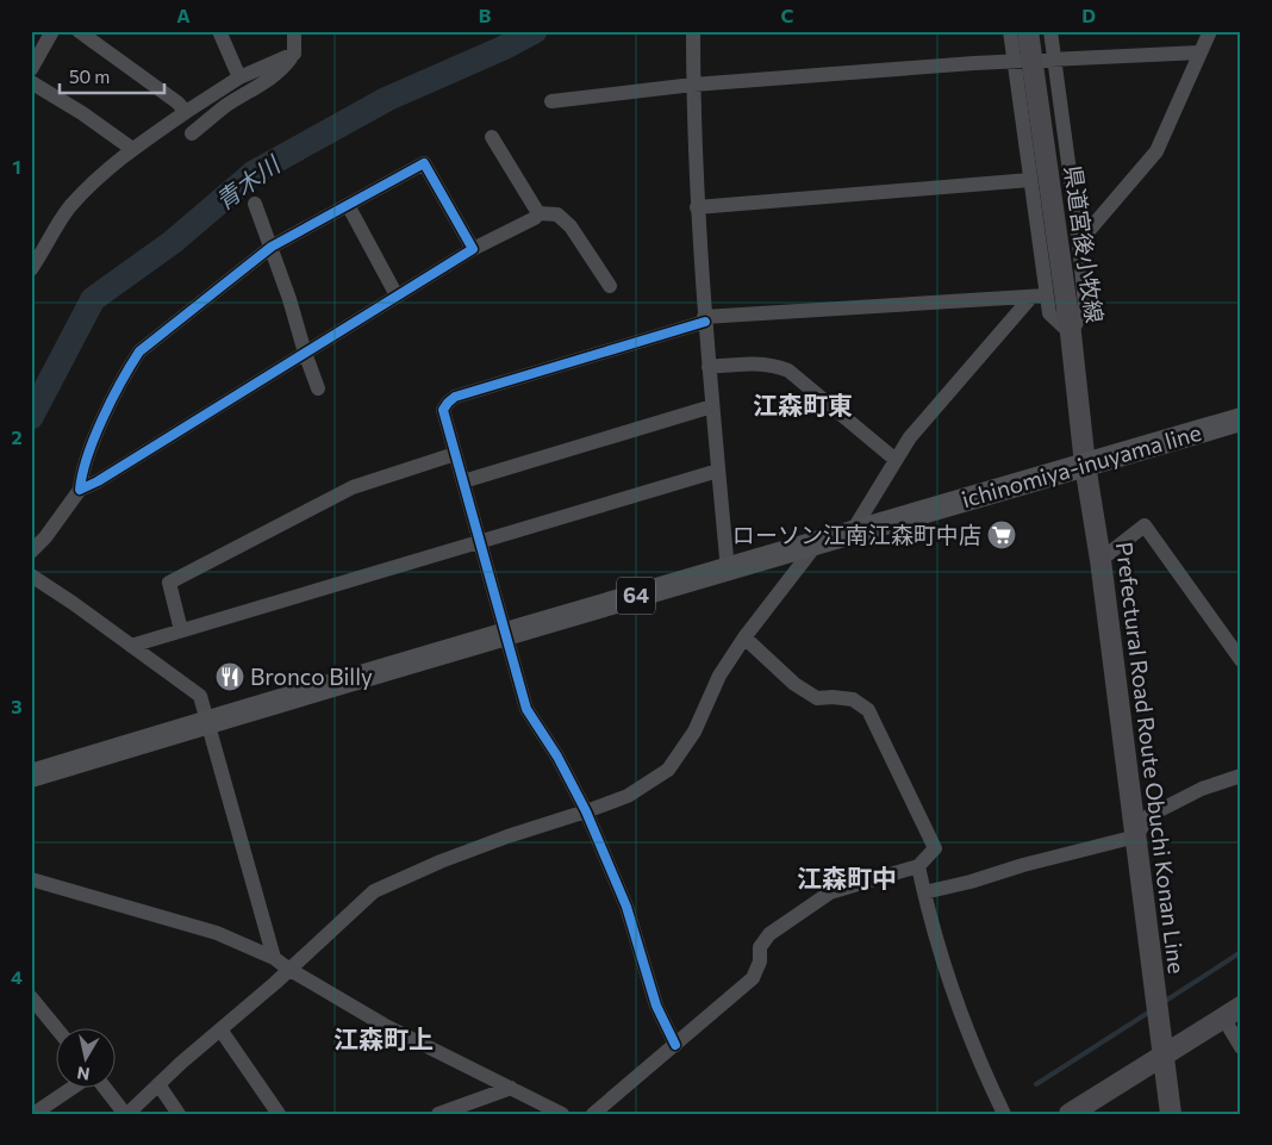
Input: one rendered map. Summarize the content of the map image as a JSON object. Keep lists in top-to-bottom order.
{
  "streets": {
    "main road": [
      "県道宮後小牧線",
      "ichinomiya-inuyama line",
      "64",
      "Prefectural Road Route Obuchi Konan Line"
    ]
  },
  "crossings": [
    ["県道宮後小牧線", "ichinomiya-inuyama line"],
    ["県道宮後小牧線", "Prefectural Road Route Obuchi Konan Line"],
    ["ichinomiya-inuyama line", "Prefectural Road Route Obuchi Konan Line"]
  ],
  "districts": ["江森町東", "江森町中", "江森町上"],
  "water": ["青木川"],
  "places": {
    "supermarket": ["ローソン江南江森町中店"],
    "restaurant": ["Bronco Billy"]
  },
  "scale_bar": "50 m",
  "north": "bottom",
  "grid": {
    "columns": [
      "A",
      "B",
      "C",
      "D"
    ],
    "rows": [
      "1",
      "2",
      "3",
      "4"
    ]
  }
}
